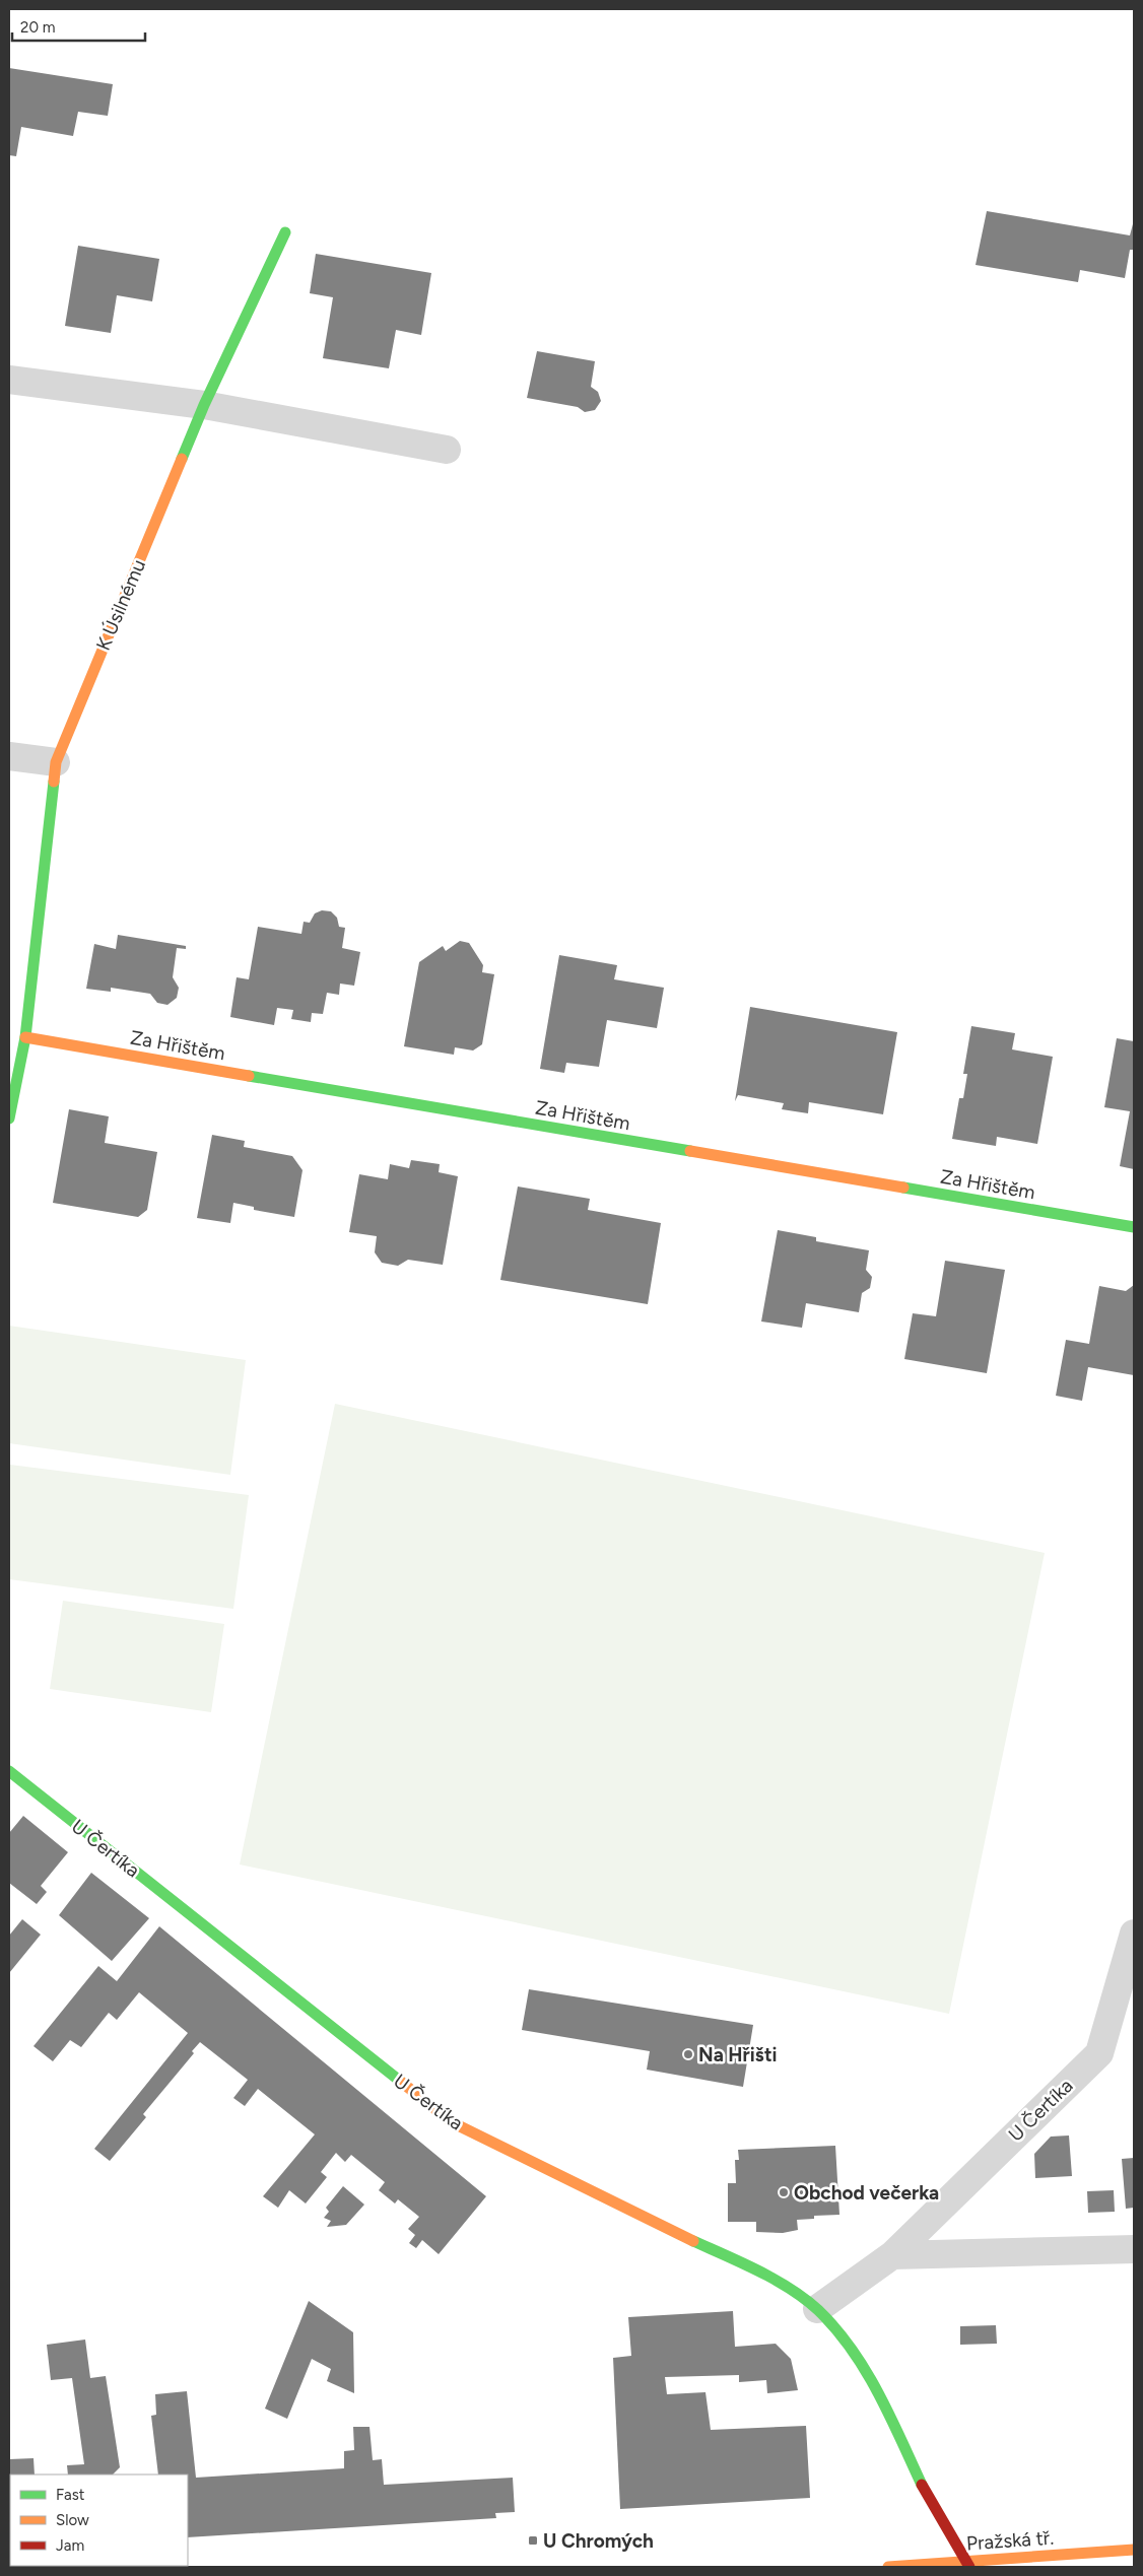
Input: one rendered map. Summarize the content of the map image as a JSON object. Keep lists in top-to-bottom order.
{
  "streets": {
    "street": [
      "K Úsilnému",
      "Za Hřištěm",
      "U Čertíka",
      "Pražská tř."
    ]
  },
  "places": {
    "other": ["Na Hřišti", "Obchod večerka"],
    "transit": ["U Chromých"]
  },
  "legend": ["Fast", "Slow", "Jam"],
  "scale_bar": "20 m"
}
